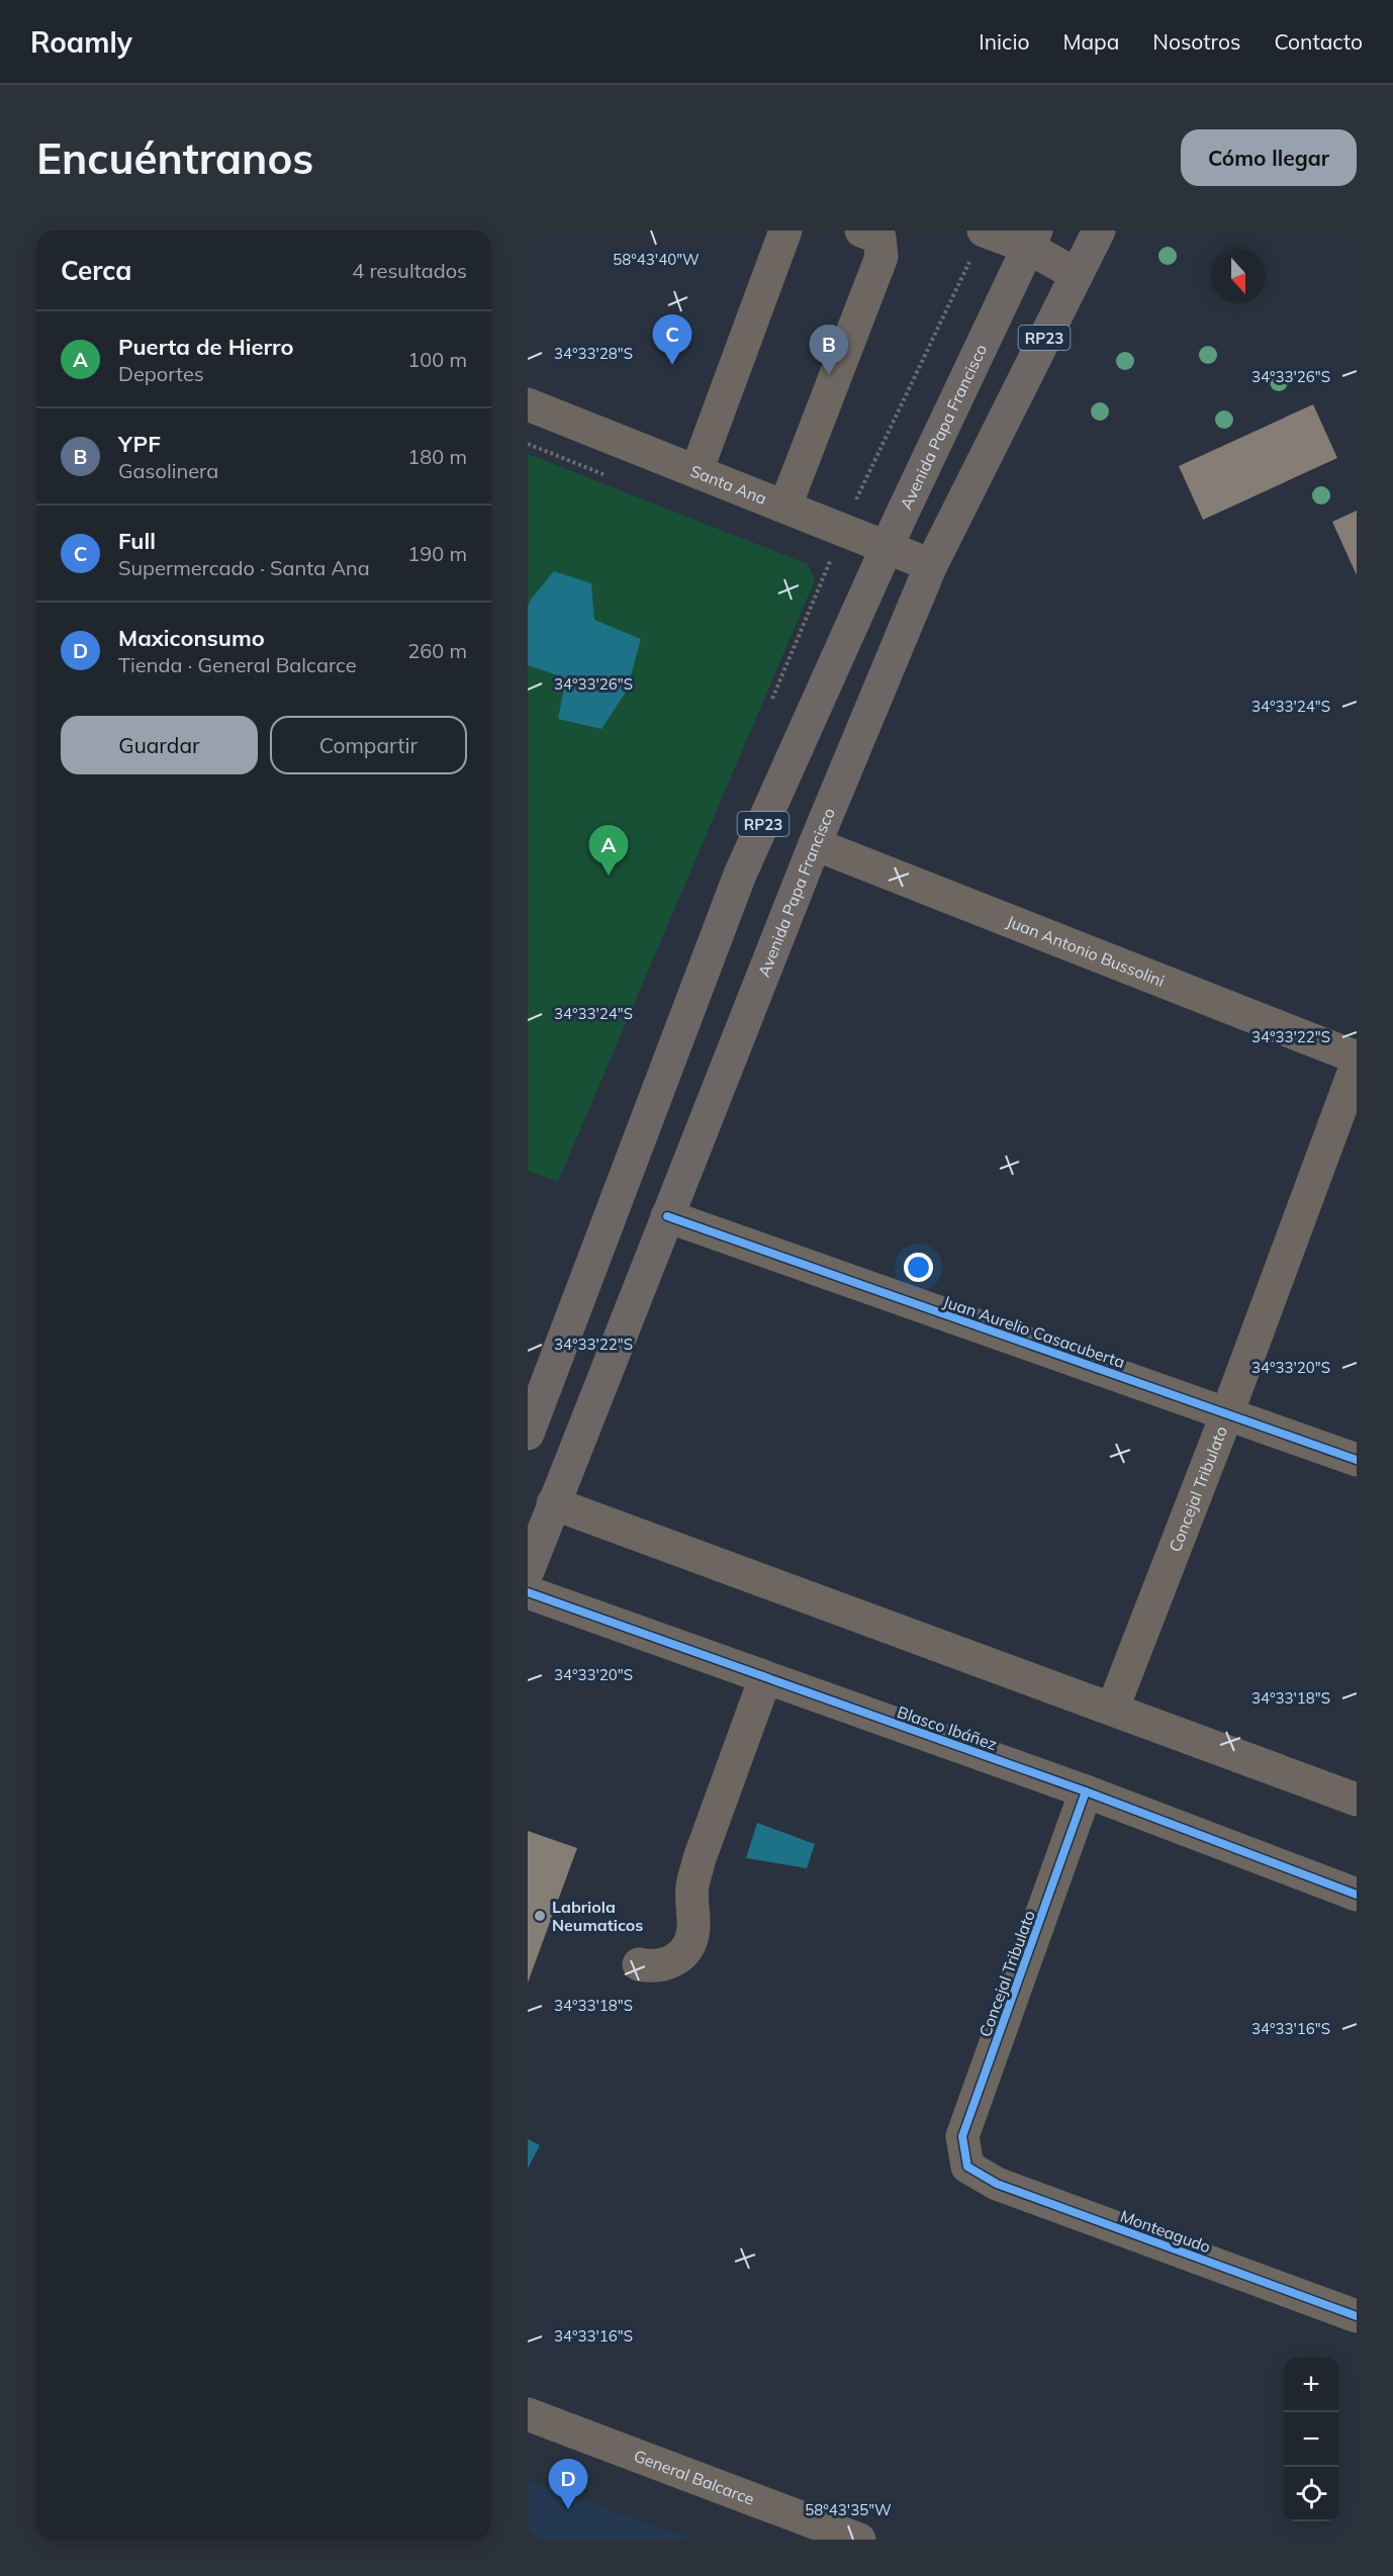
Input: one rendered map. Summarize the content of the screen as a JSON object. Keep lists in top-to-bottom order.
{
  "streets": {
    "main road": ["RP23", "Avenida Papa Francisco"],
    "street": [
      "Santa Ana",
      "Juan Antonio Bussolini",
      "Juan Aurelio Casacuberta",
      "Concejal Tribulato",
      "Blasco Ibáñez",
      "Monteagudo",
      "General Balcarce"
    ]
  },
  "crossings": [
    ["Avenida Papa Francisco", "Santa Ana"],
    ["Avenida Papa Francisco", "Juan Antonio Bussolini"],
    ["Avenida Papa Francisco", "Juan Aurelio Casacuberta"],
    ["Juan Aurelio Casacuberta", "Concejal Tribulato"],
    ["Concejal Tribulato", "Blasco Ibáñez"],
    ["Concejal Tribulato", "Monteagudo"]
  ],
  "places": ["Labriola Neumaticos"],
  "north": "bottom",
  "page": {
    "header": "Roamly",
    "nav": [
      "Inicio",
      "Mapa",
      "Nosotros",
      "Contacto"
    ],
    "buttons": [
      "Cómo llegar",
      ["Guardar", "Compartir"]
    ],
    "title": "Encuéntranos",
    "heading": ["Cerca", "4 resultados"],
    "list": [
      {
        "mark": "A",
        "name": "Puerta de Hierro",
        "note": "Deportes",
        "value": "100 m"
      },
      {
        "mark": "B",
        "name": "YPF",
        "note": "Gasolinera",
        "value": "180 m"
      },
      {
        "mark": "C",
        "name": "Full",
        "note": "Supermercado · Santa Ana",
        "value": "190 m"
      },
      {
        "mark": "D",
        "name": "Maxiconsumo",
        "note": "Tienda · General Balcarce",
        "value": "260 m"
      }
    ],
    "pins": [
      "C",
      "B",
      "A",
      "D"
    ],
    "map_buttons": ["+", "−"]
  },
  "coordinates": [
    "58°43'40\"W",
    "34°33'28\"S",
    "34°33'26\"S",
    "34°33'24\"S",
    "34°33'22\"S",
    "34°33'20\"S",
    "34°33'18\"S",
    "34°33'16\"S",
    "58°43'35\"W"
  ]
}
